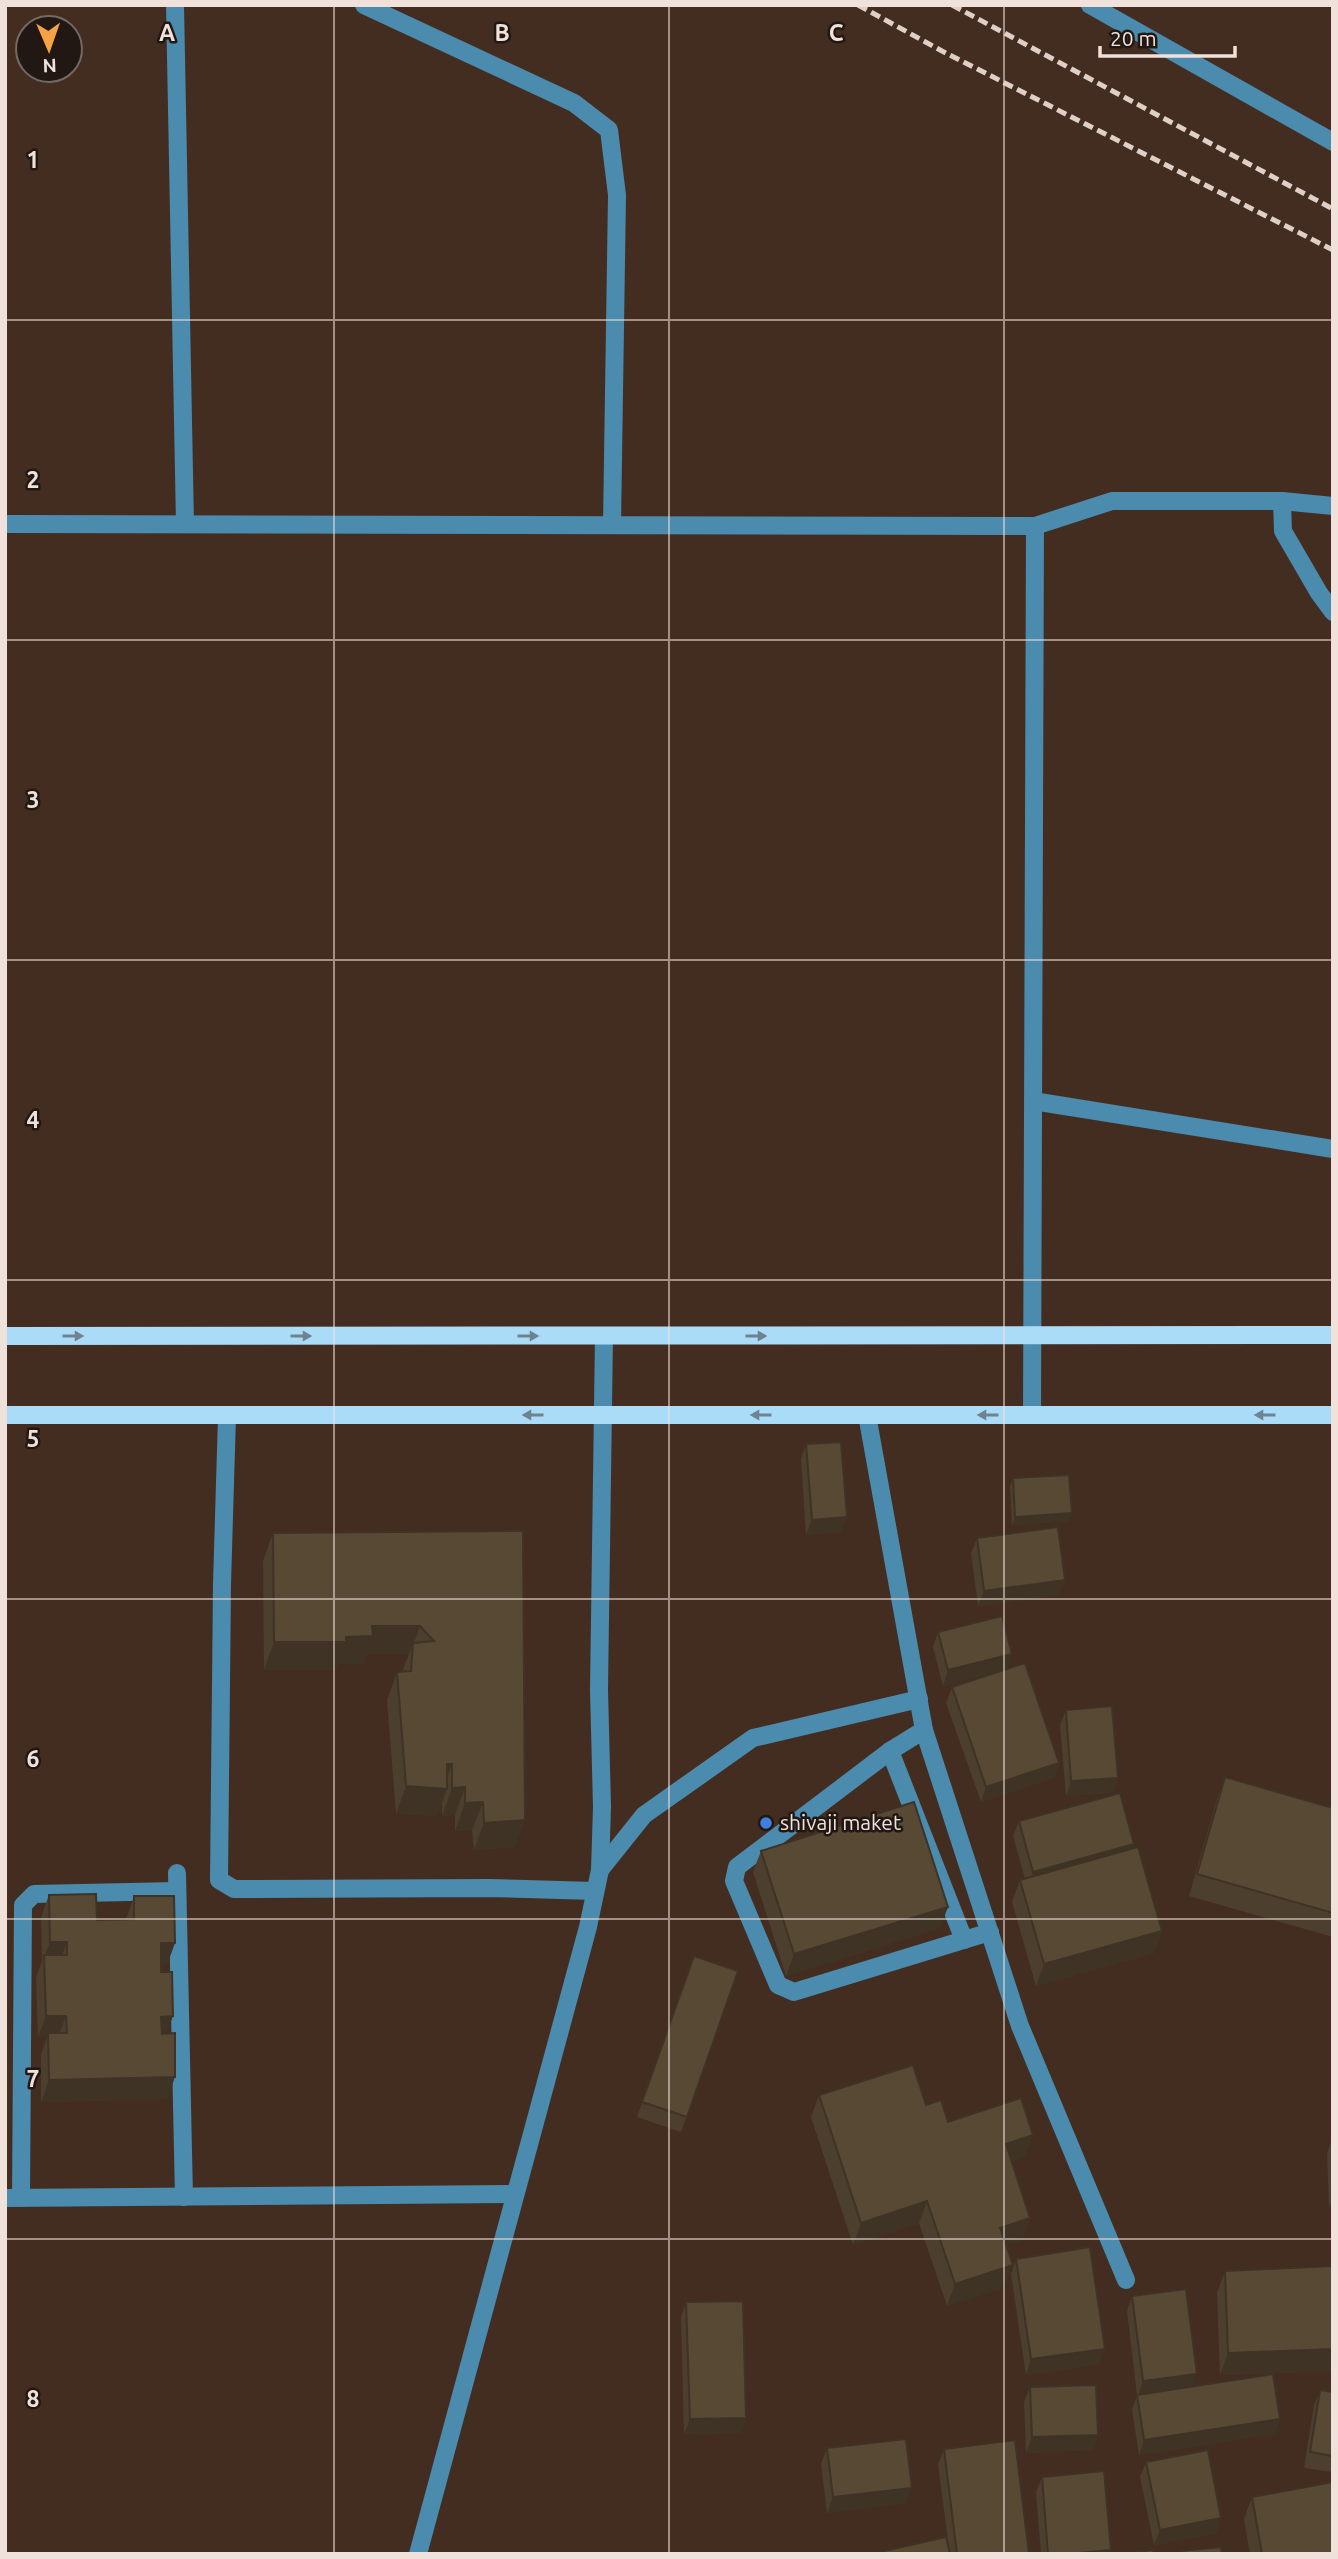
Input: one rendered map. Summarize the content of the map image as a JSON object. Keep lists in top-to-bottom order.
{
  "places": ["shivaji maket"],
  "scale_bar": "20 m",
  "north": "bottom",
  "grid": {
    "columns": ["A", "B", "C"],
    "rows": [
      "1",
      "2",
      "3",
      "4",
      "5",
      "6",
      "7",
      "8"
    ]
  }
}
